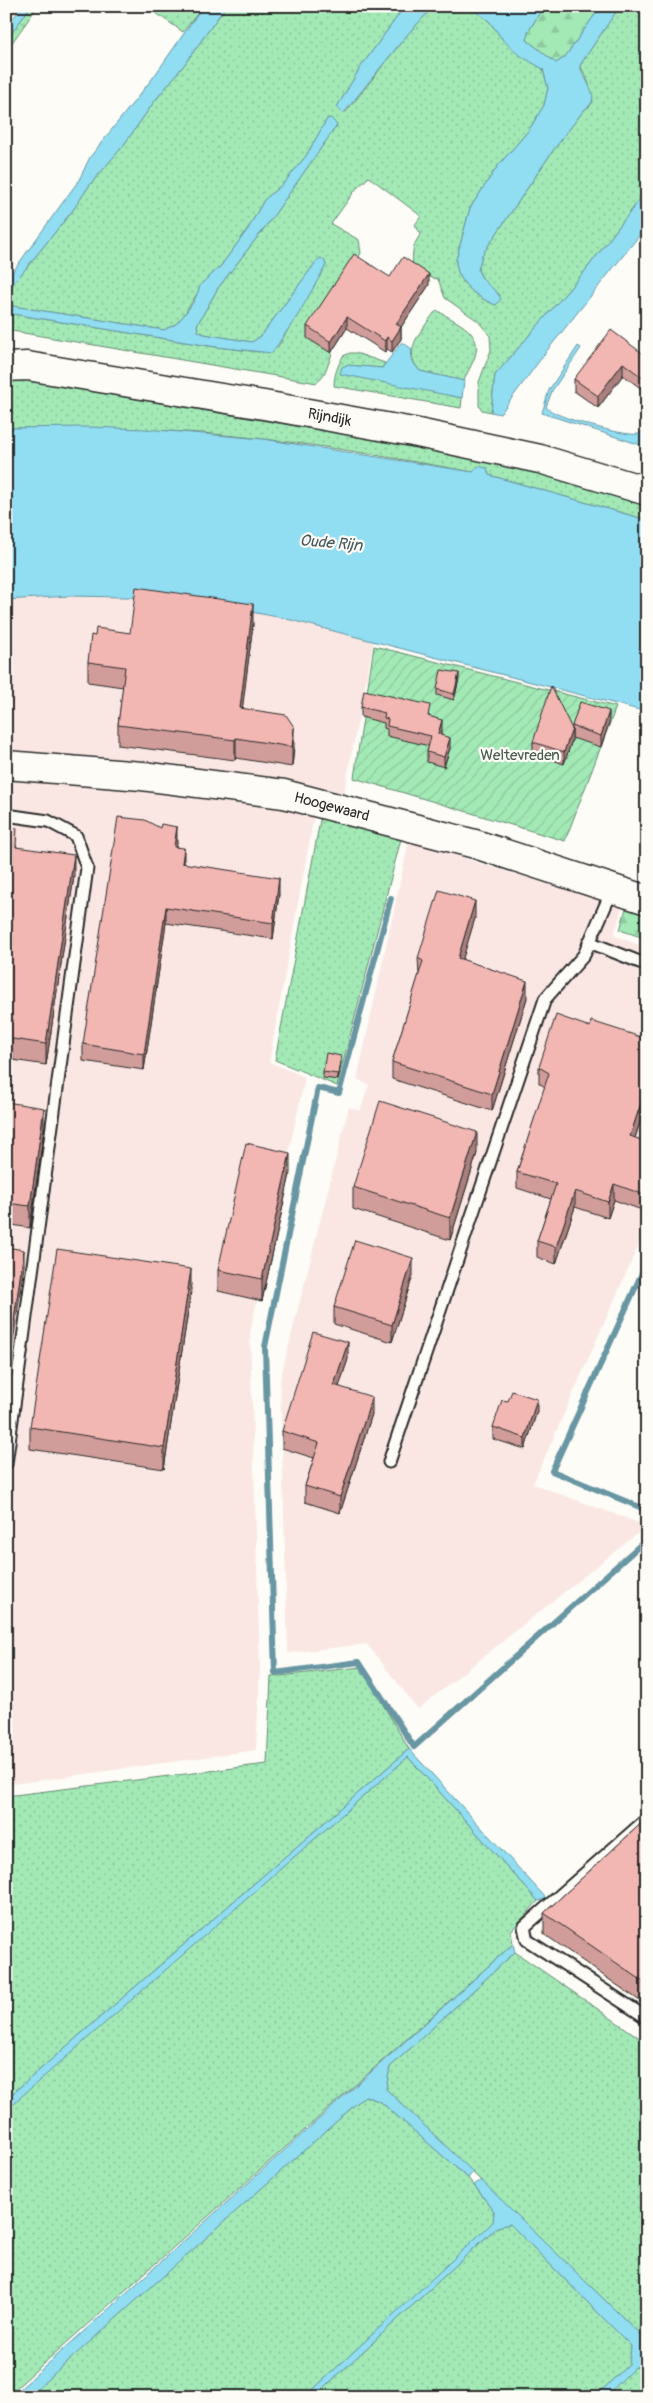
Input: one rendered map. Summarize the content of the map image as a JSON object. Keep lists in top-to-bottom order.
{
  "streets": {
    "street": ["Rijndijk", "Hoogewaard"]
  },
  "water": ["Oude Rijn"],
  "parks": ["Weltevreden"]
}
